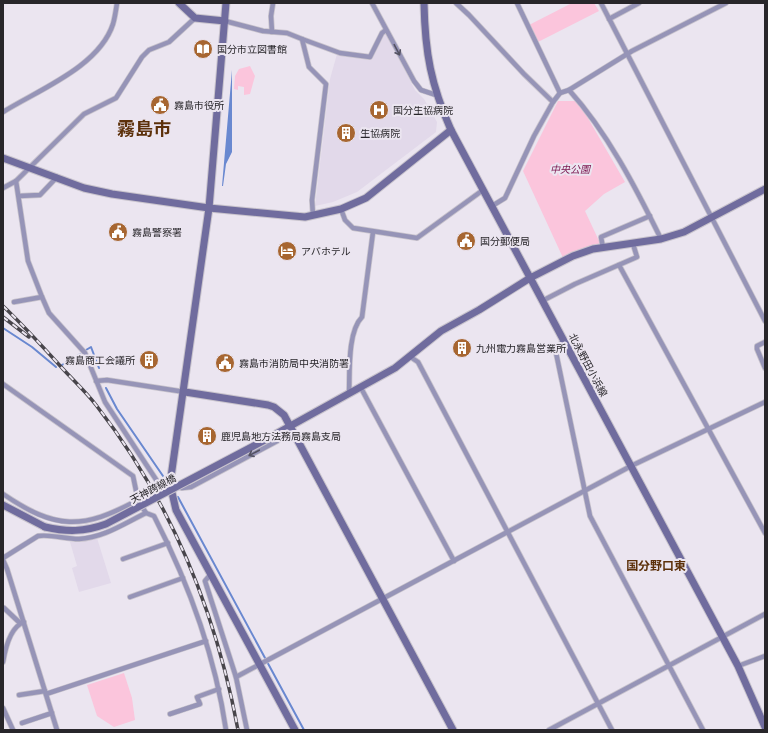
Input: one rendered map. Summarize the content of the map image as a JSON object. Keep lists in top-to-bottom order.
{
  "streets": {
    "street": ["北永野田小浜線", "天神跨線橋"]
  },
  "crossings": [
    ["北永野田小浜線", "天神跨線橋"]
  ],
  "districts": ["霧島市", "国分野口東"],
  "parks": ["中央公園"],
  "places": {
    "library": ["国分市立図書館"],
    "public building": [
      "霧島市役所",
      "霧島警察署",
      "国分郵便局",
      "霧島市消防局中央消防署"
    ],
    "hospital": ["国分生協病院"],
    "building": [
      "生協病院",
      "九州電力霧島営業所",
      "霧島商工会議所",
      "鹿児島地方法務局霧島支局"
    ],
    "hotel": ["アパホテル"]
  }
}
